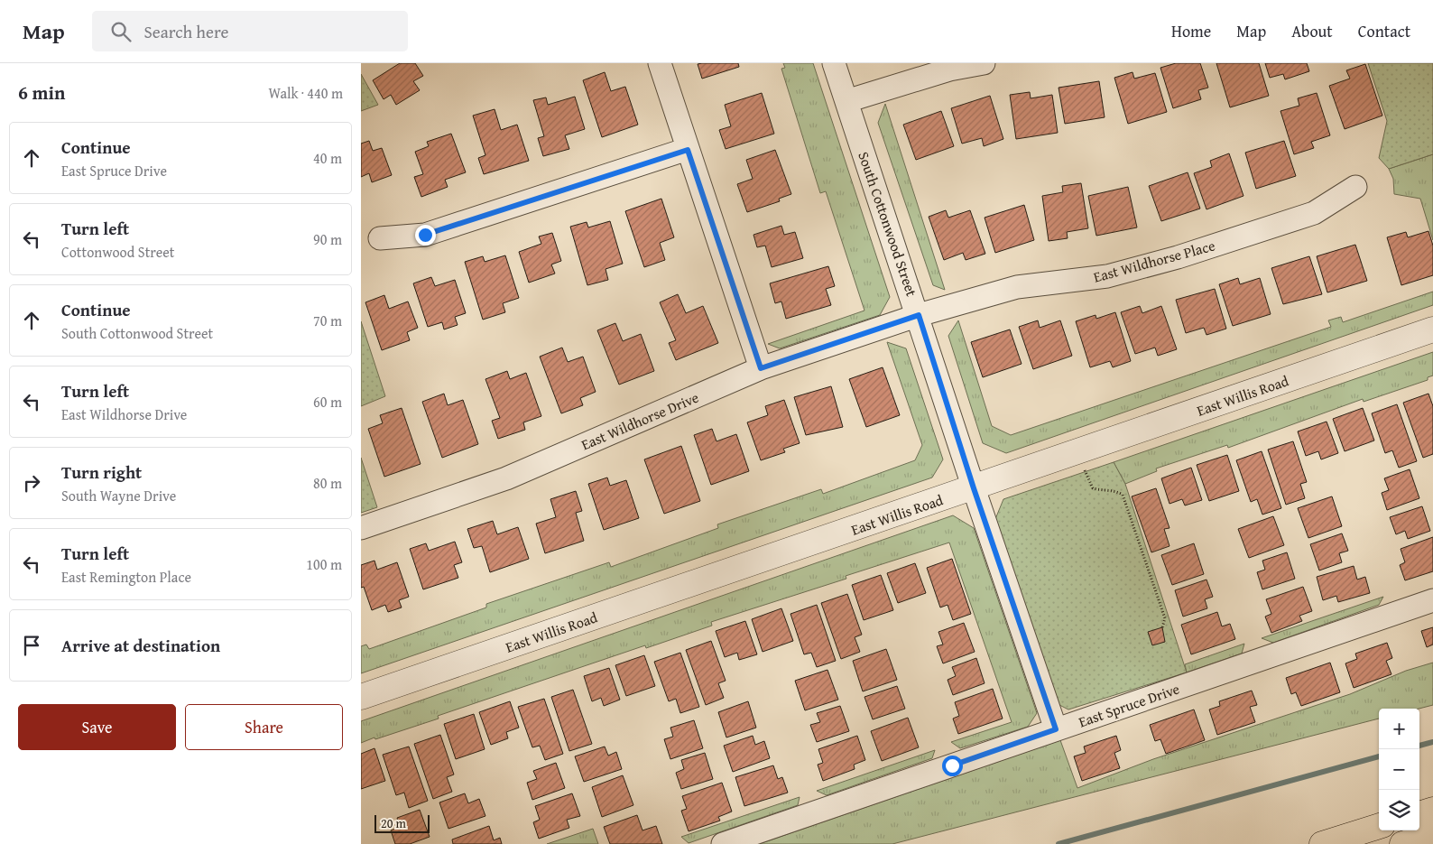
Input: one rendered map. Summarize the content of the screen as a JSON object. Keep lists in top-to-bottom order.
{
  "streets": {
    "street": [
      "South Cottonwood Street",
      "East Wildhorse Place",
      "East Willis Road",
      "East Wildhorse Drive",
      "East Spruce Drive"
    ]
  },
  "crossings": [
    ["South Cottonwood Street", "East Wildhorse Place"],
    ["South Cottonwood Street", "East Willis Road"],
    ["South Cottonwood Street", "East Wildhorse Drive"],
    ["South Cottonwood Street", "East Spruce Drive"],
    ["East Wildhorse Place", "East Wildhorse Drive"]
  ],
  "scale_bar": "20 m",
  "page": {
    "header": "Map",
    "search": "Search here",
    "nav": [
      "Home",
      "Map",
      "About",
      "Contact"
    ],
    "heading": ["6 min", "Walk · 440 m"],
    "list": [
      ["Continue", "East Spruce Drive", "40 m"],
      ["Turn left", "Cottonwood Street", "90 m"],
      ["Continue", "South Cottonwood Street", "70 m"],
      ["Turn left", "East Wildhorse Drive", "60 m"],
      ["Turn right", "South Wayne Drive", "80 m"],
      ["Turn left", "East Remington Place", "100 m"],
      "Arrive at destination"
    ],
    "buttons": ["Save", "Share"],
    "map_buttons": ["+", "−"],
    "scale": "20 m"
  }
}
